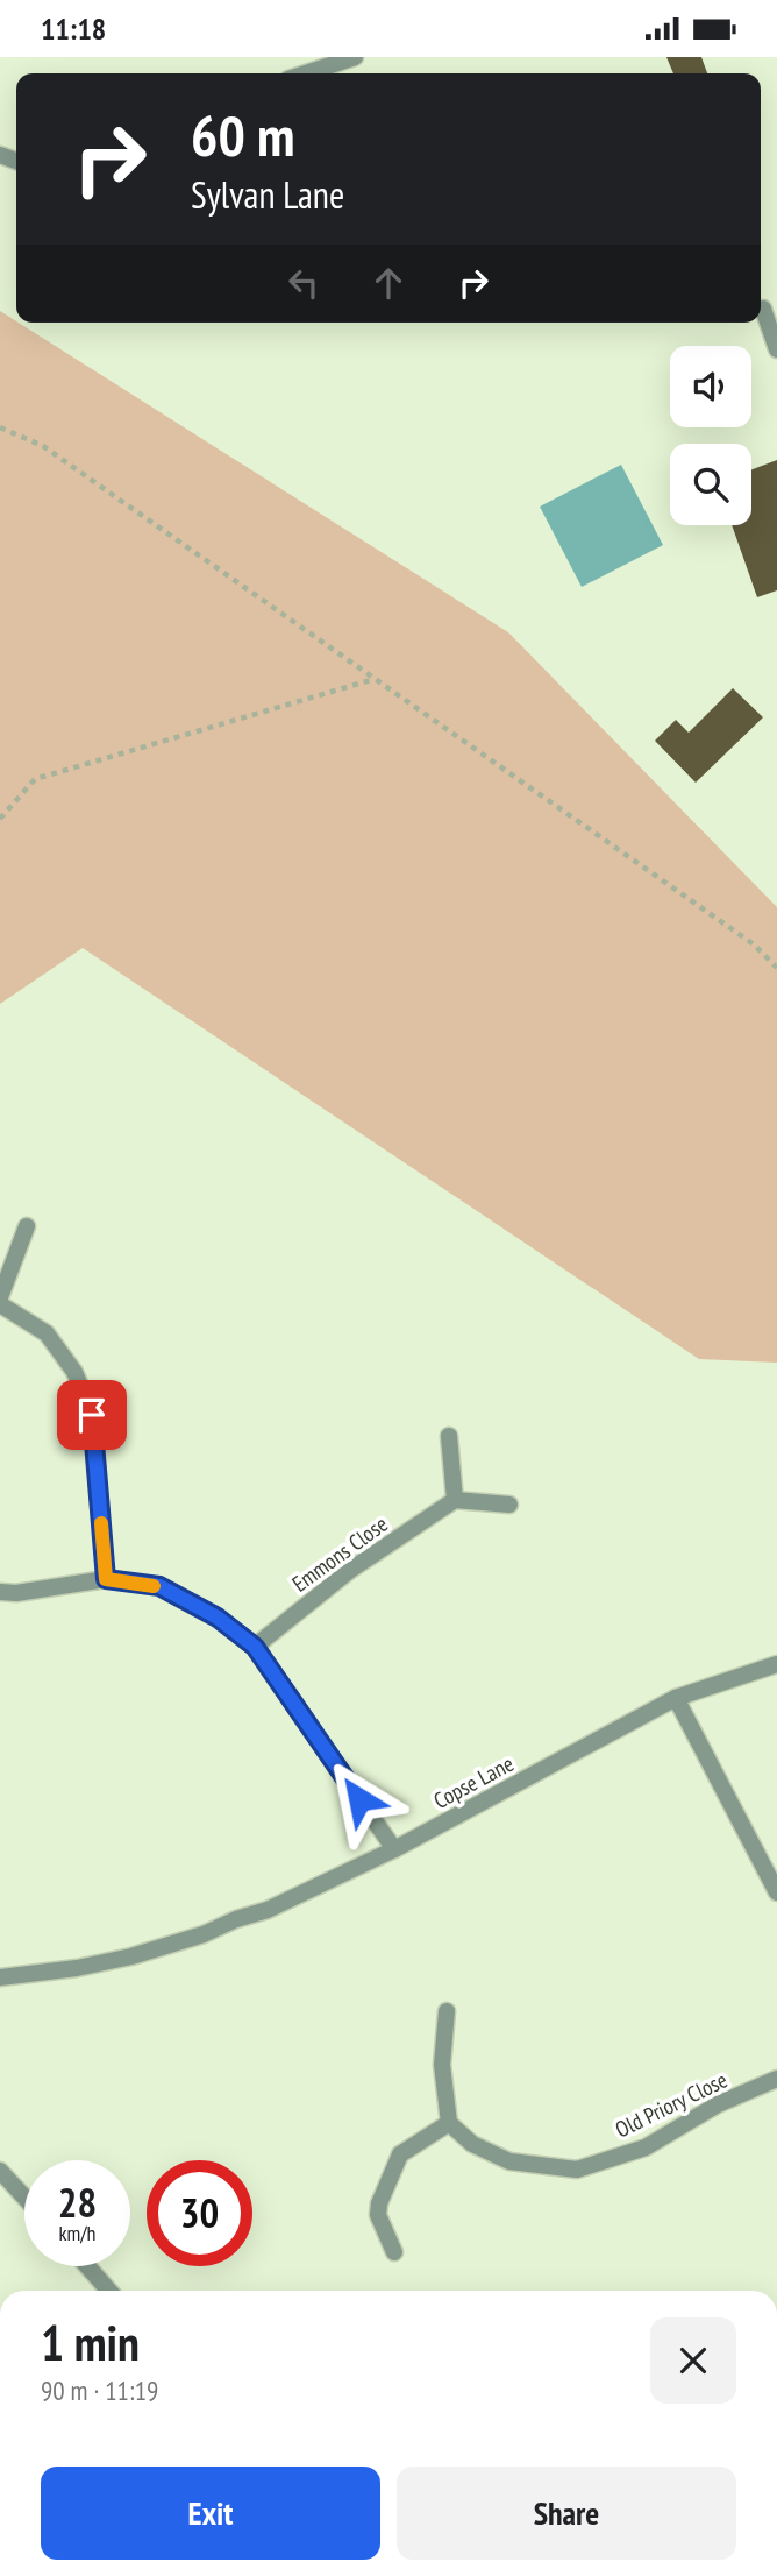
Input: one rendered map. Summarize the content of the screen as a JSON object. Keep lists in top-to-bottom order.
{
  "streets": {
    "street": ["Emmons Close", "Copse Lane", "Old Priory Close"]
  },
  "page": {
    "status": "11:18",
    "turn": ["60 m", "Sylvan Lane"],
    "speed": "28 km/h",
    "limit": "30",
    "heading": ["1 min", "90 m · 11:19"],
    "buttons": ["Exit", "Share"]
  }
}
